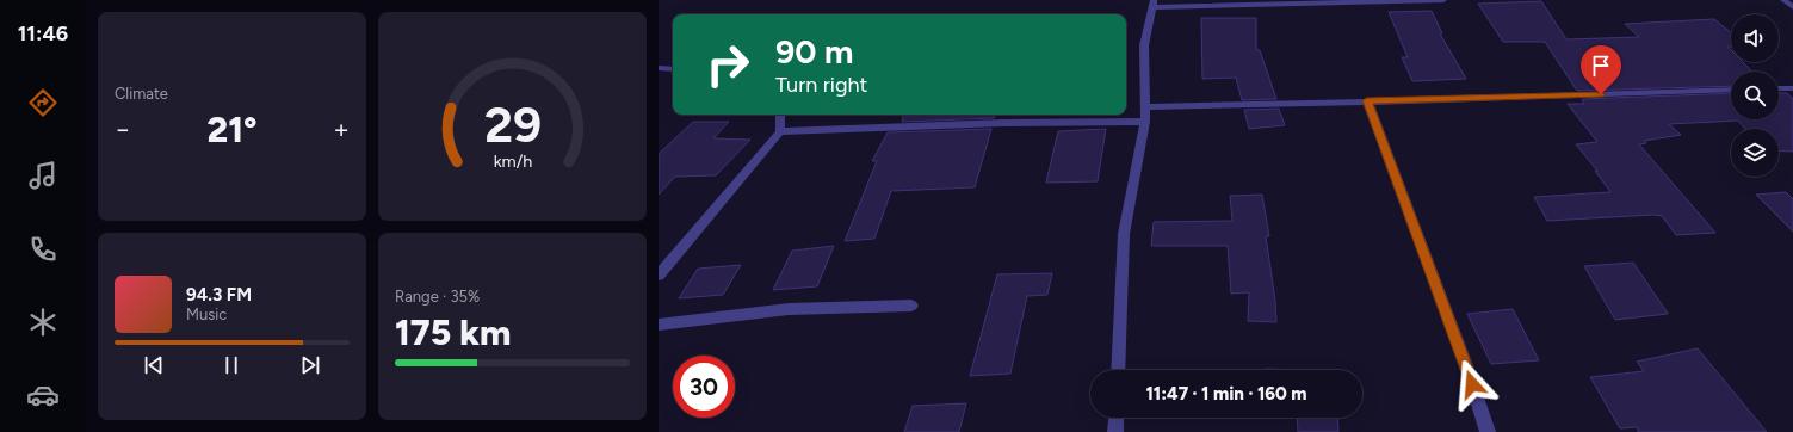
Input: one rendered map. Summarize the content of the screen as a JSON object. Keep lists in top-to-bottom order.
{
  "page": {
    "tabs": "11:46",
    "tile": [
      "Climate",
      ["Range · 35%", "175 km"]
    ],
    "turn": ["90 m", "Turn right"],
    "heat": ["−", "21°", "+"],
    "song": ["94.3 FM", "Music"],
    "limit": "30",
    "trip": "11:47 · 1 min · 160 m",
    "gauge": ["29", "km/h"]
  }
}
